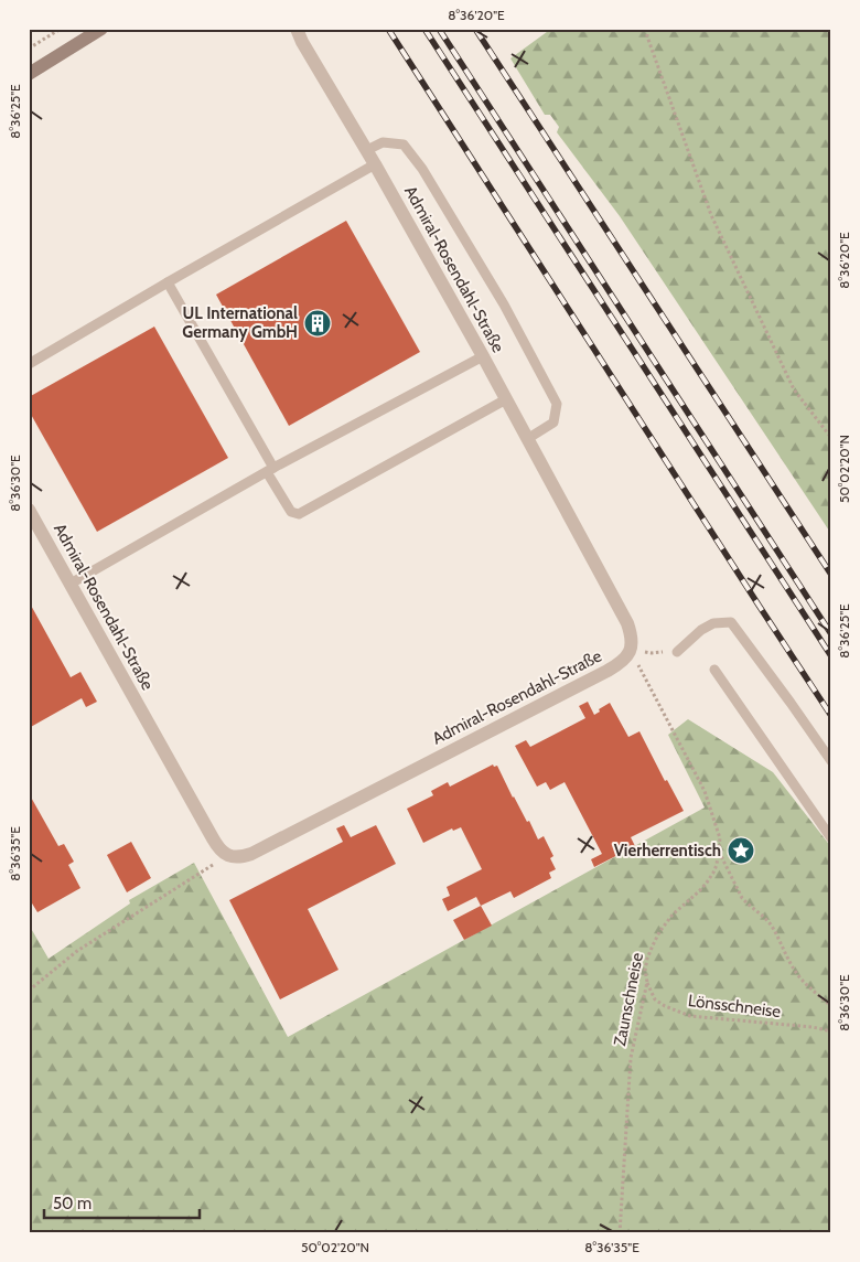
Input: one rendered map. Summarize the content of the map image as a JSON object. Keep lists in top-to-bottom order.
{
  "streets": {
    "street": ["Admiral-Rosendahl-Straße"],
    "path": ["Zaunschneise", "Lönsschneise"]
  },
  "crossings": [
    ["Admiral-Rosendahl-Straße", "Zaunschneise"],
    ["Zaunschneise", "Lönsschneise"]
  ],
  "places": {
    "building": ["UL International Germany GmbH"],
    "place": ["Vierherrentisch"]
  },
  "scale_bar": "50 m",
  "coordinates": [
    "8°36'20\"E",
    "8°36'25\"E",
    "50°02'20\"N",
    "8°36'30\"E",
    "8°36'35\"E"
  ]
}
